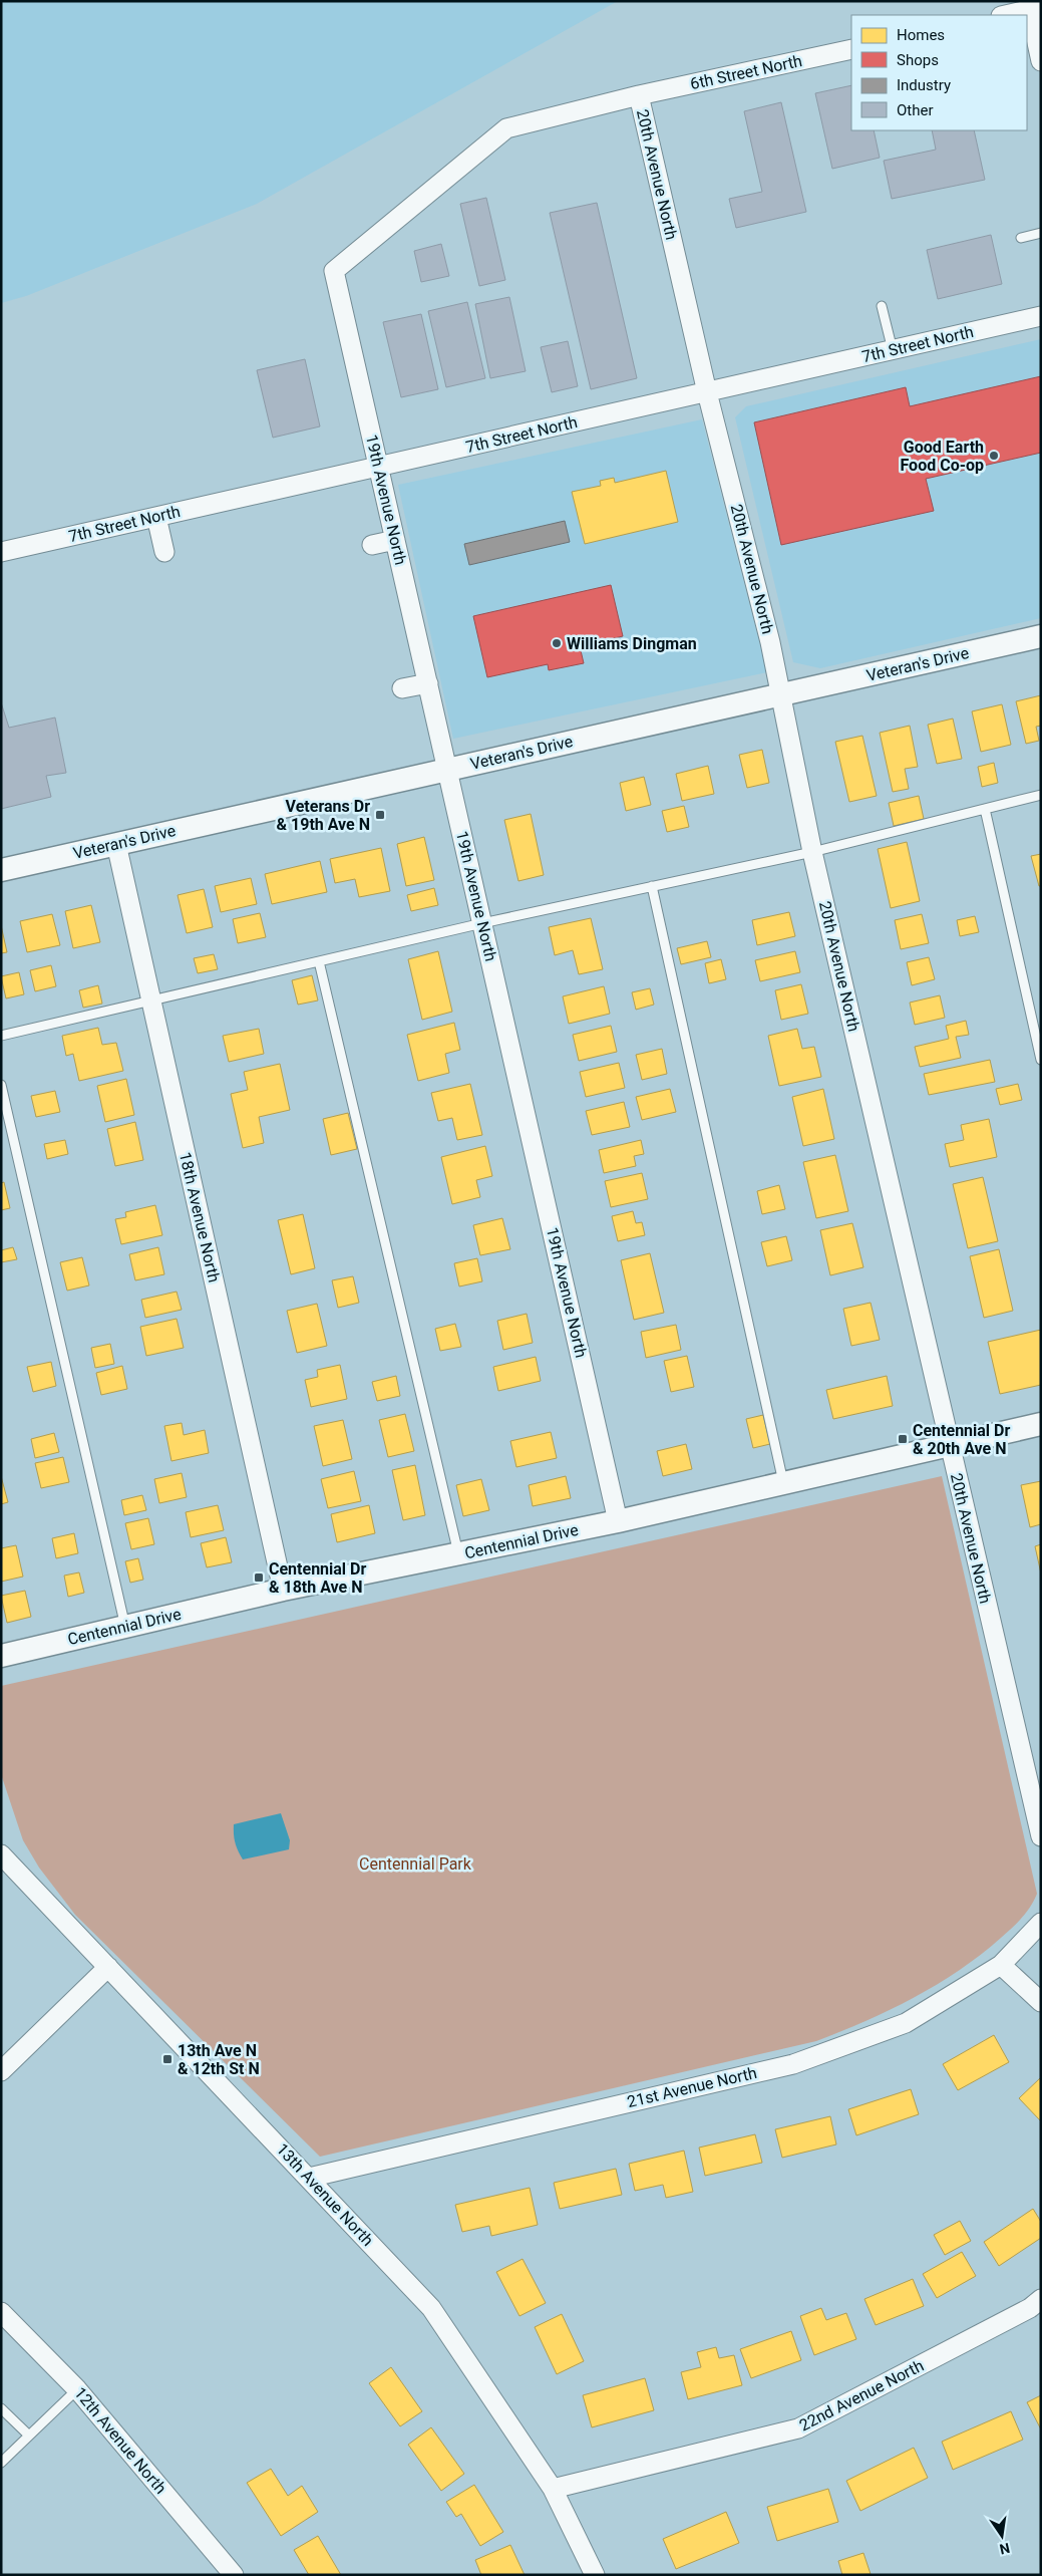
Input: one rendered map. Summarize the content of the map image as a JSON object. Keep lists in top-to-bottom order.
{
  "streets": {
    "street": [
      "6th Street North",
      "20th Avenue North",
      "7th Street North",
      "19th Avenue North",
      "Veteran's Drive",
      "18th Avenue North",
      "Centennial Drive",
      "21st Avenue North",
      "13th Avenue North",
      "22nd Avenue North",
      "12th Avenue North"
    ]
  },
  "crossings": [
    ["6th Street North", "20th Avenue North"],
    ["6th Street North", "19th Avenue North"],
    ["20th Avenue North", "7th Street North"],
    ["20th Avenue North", "Veteran's Drive"],
    ["20th Avenue North", "Centennial Drive"],
    ["7th Street North", "19th Avenue North"],
    ["19th Avenue North", "Veteran's Drive"],
    ["19th Avenue North", "Centennial Drive"],
    ["Veteran's Drive", "18th Avenue North"],
    ["18th Avenue North", "Centennial Drive"],
    ["21st Avenue North", "13th Avenue North"],
    ["13th Avenue North", "22nd Avenue North"]
  ],
  "parks": ["Centennial Park"],
  "places": {
    "other": ["Good Earth Food Co-op", "Williams Dingman"],
    "transit": [
      "Veterans Dr & 19th Ave N",
      "Centennial Dr & 20th Ave N",
      "Centennial Dr & 18th Ave N",
      "13th Ave N & 12th St N"
    ]
  },
  "legend": [
    "Homes",
    "Shops",
    "Industry",
    "Other"
  ],
  "north": "bottom"
}
